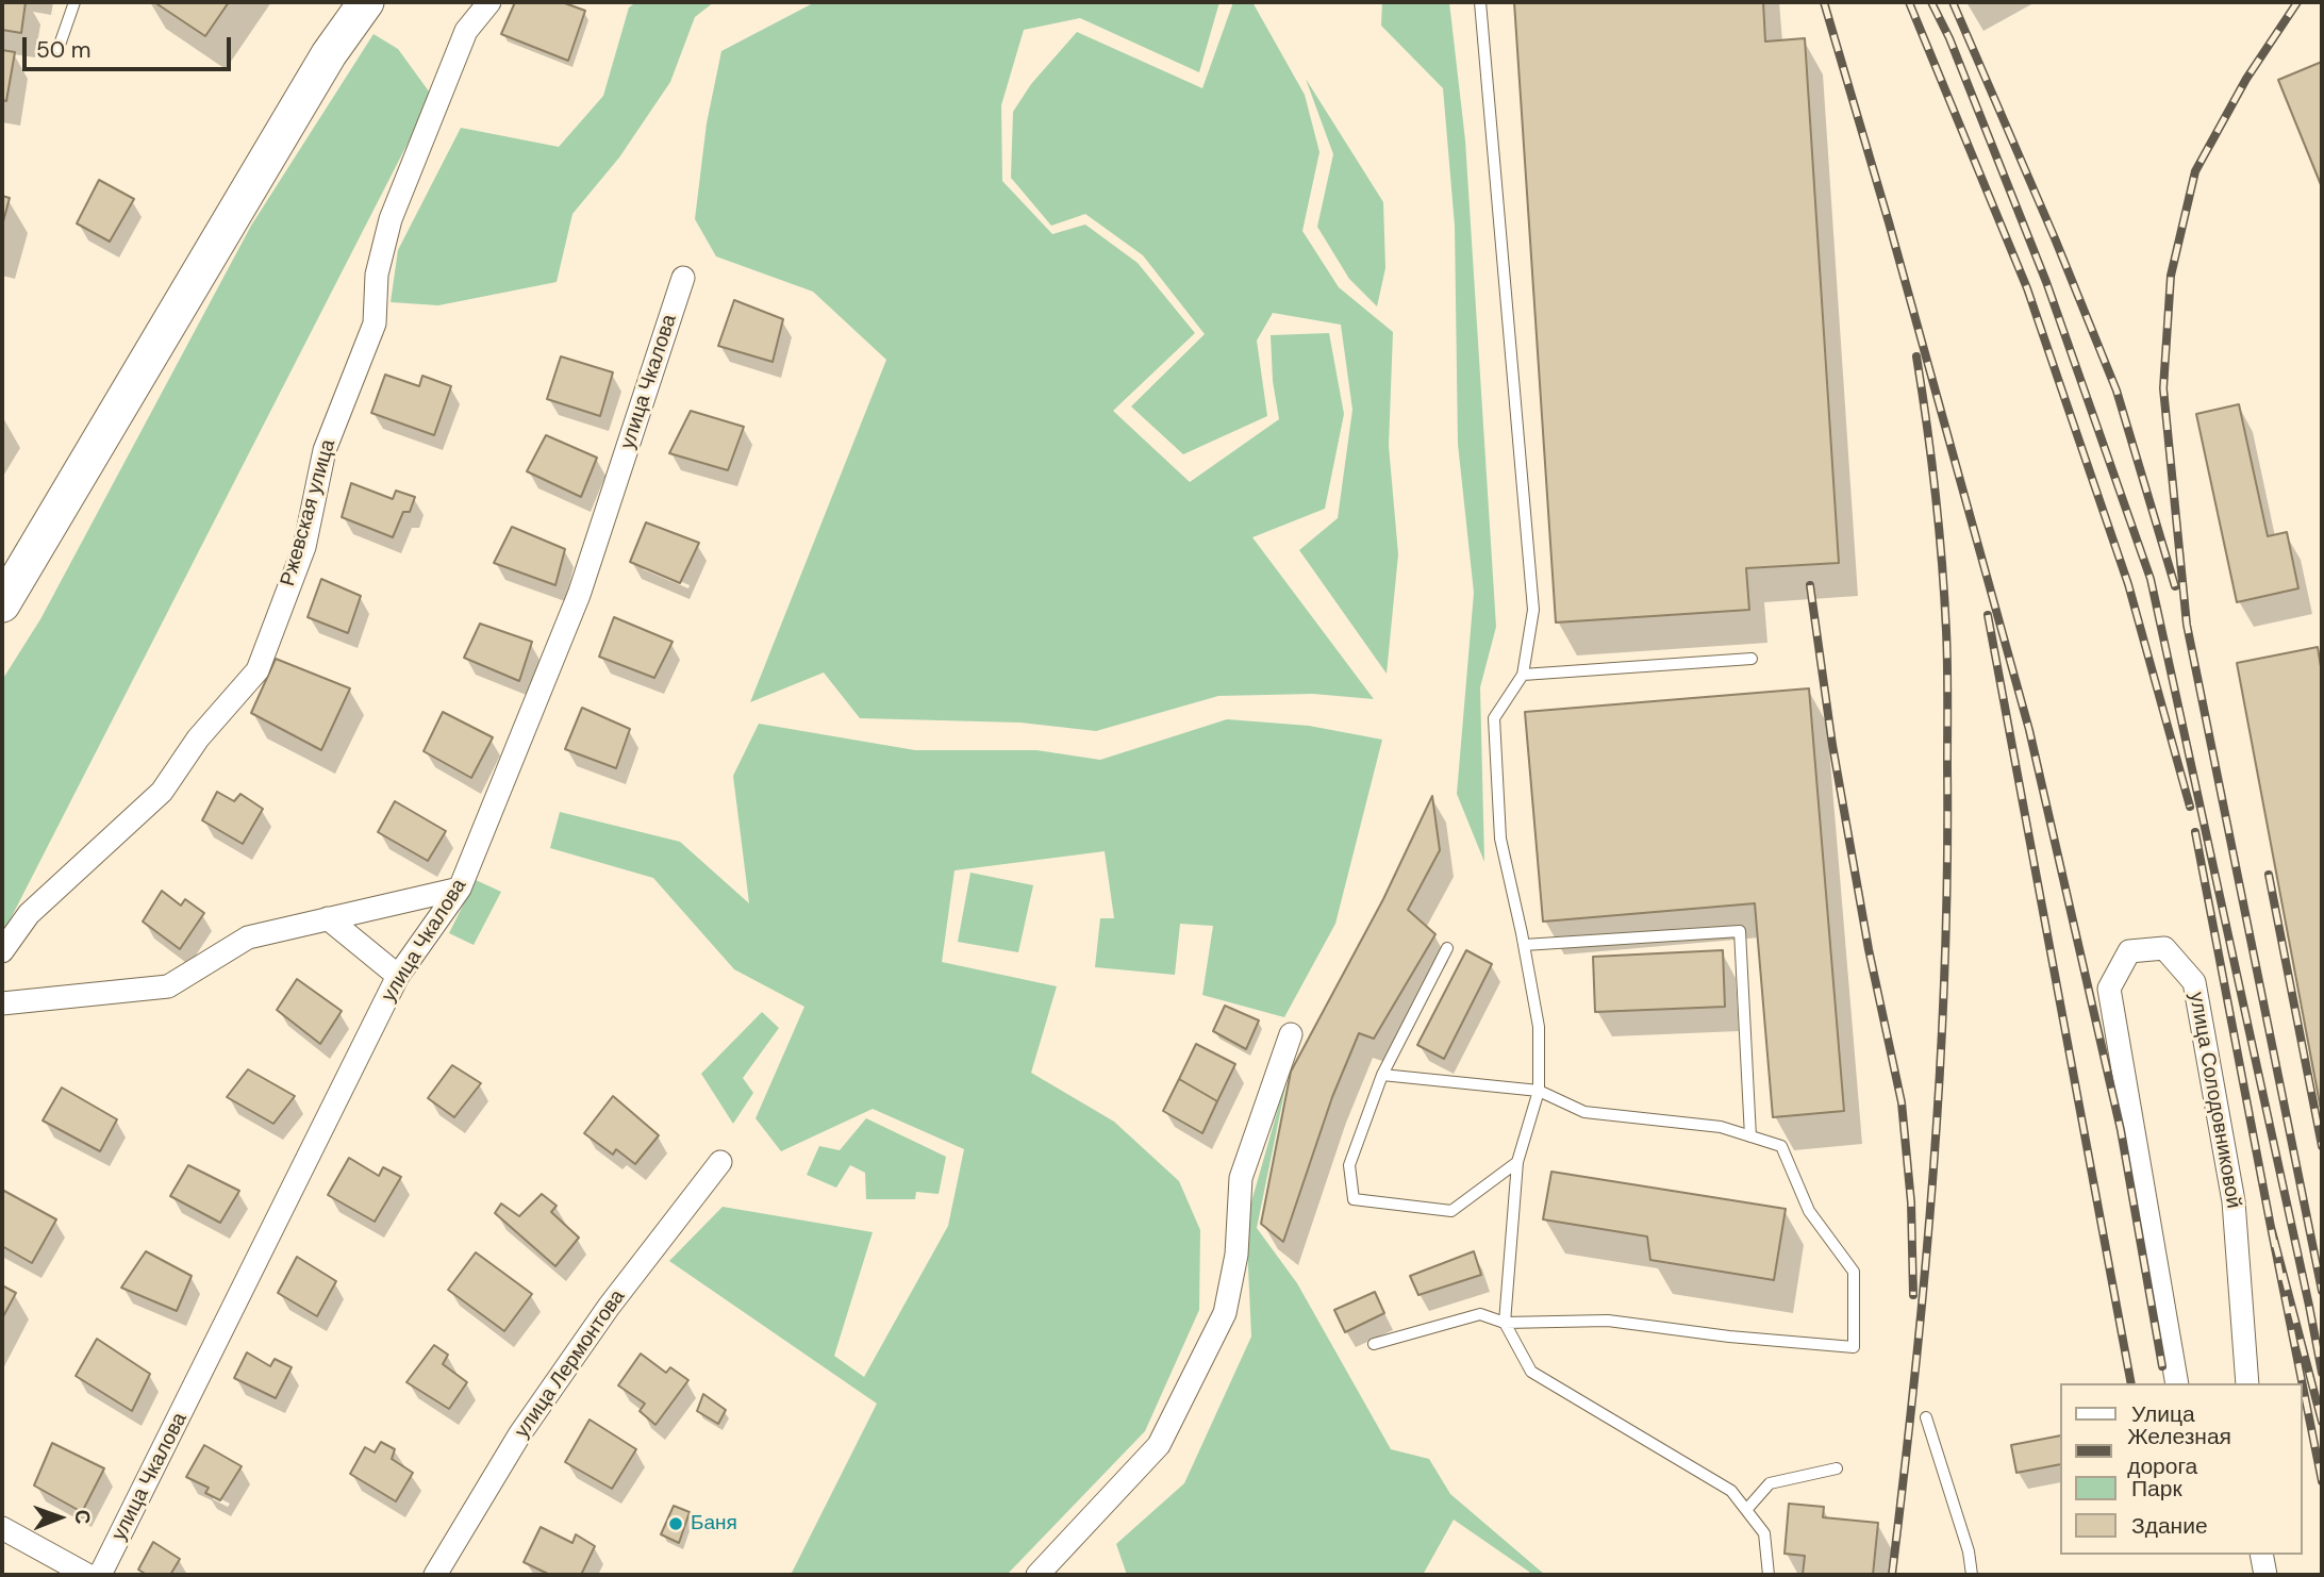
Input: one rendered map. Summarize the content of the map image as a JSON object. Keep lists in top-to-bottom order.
{
  "streets": {
    "street": [
      "улица Чкалова",
      "Ржевская улица",
      "улица Солодовниковой",
      "улица Лермонтова"
    ]
  },
  "places": ["Баня"],
  "legend": [
    "Улица",
    "Железная дорога",
    "Парк",
    "Здание"
  ],
  "scale_bar": "50 m",
  "north": "right"
}
